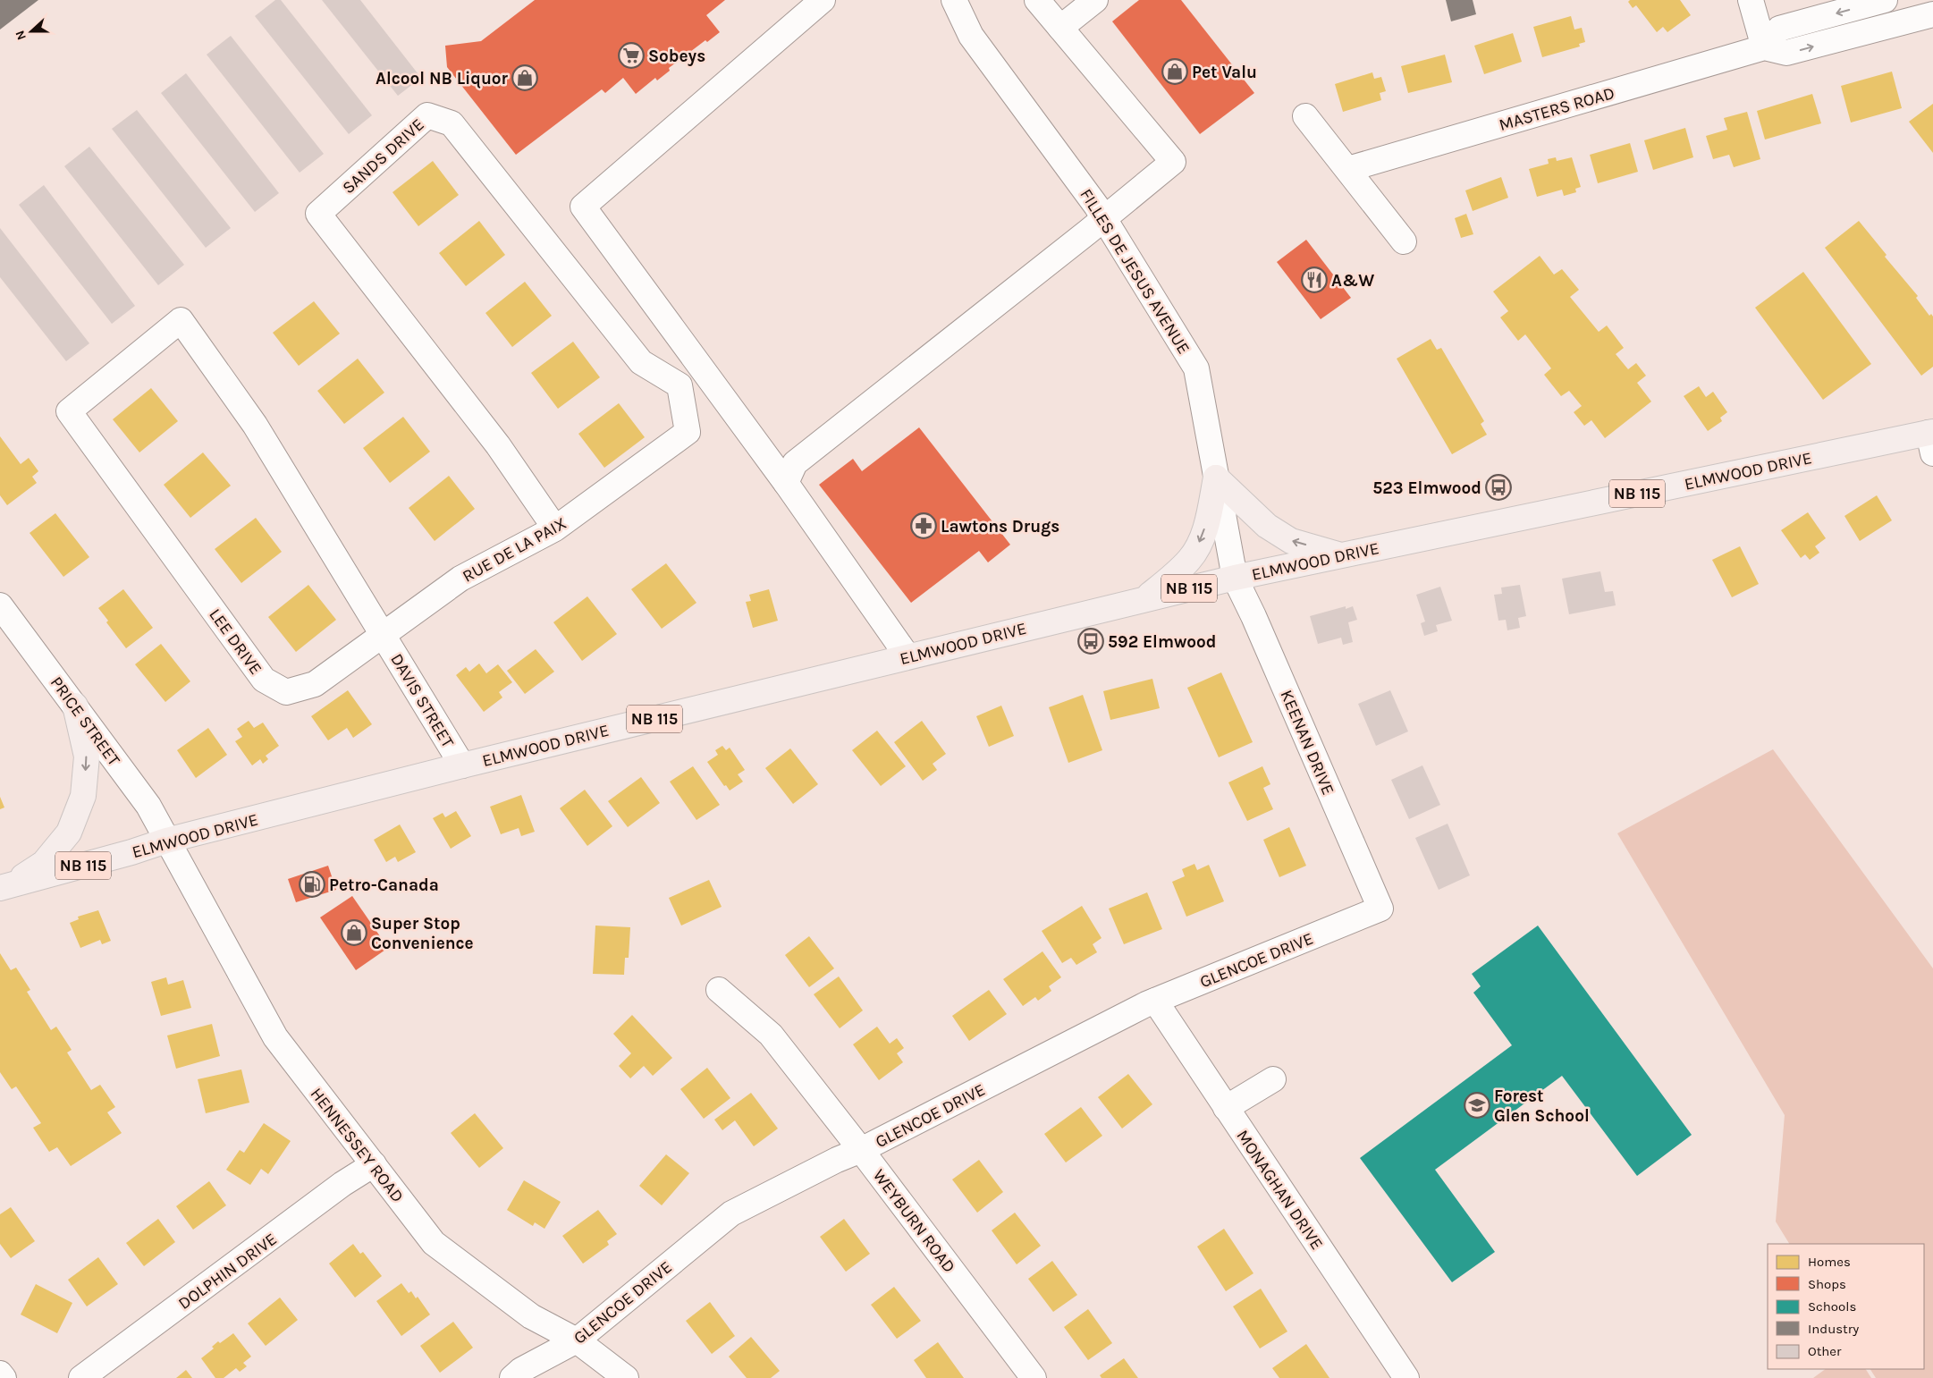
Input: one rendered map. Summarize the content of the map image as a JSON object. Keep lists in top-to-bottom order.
{
  "streets": {
    "main road": ["ELMWOOD DRIVE", "NB 115"],
    "street": [
      "MASTERS ROAD",
      "SANDS DRIVE",
      "FILLES DE JESUS AVENUE",
      "RUE DE LA PAIX",
      "LEE DRIVE",
      "DAVIS STREET",
      "PRICE STREET",
      "KEENAN DRIVE",
      "GLENCOE DRIVE",
      "HENNESSEY ROAD",
      "MONAGHAN DRIVE",
      "WEYBURN ROAD",
      "DOLPHIN DRIVE"
    ]
  },
  "crossings": [
    ["SANDS DRIVE", "RUE DE LA PAIX"],
    ["FILLES DE JESUS AVENUE", "ELMWOOD DRIVE"],
    ["FILLES DE JESUS AVENUE", "KEENAN DRIVE"],
    ["ELMWOOD DRIVE", "DAVIS STREET"],
    ["ELMWOOD DRIVE", "PRICE STREET"],
    ["ELMWOOD DRIVE", "KEENAN DRIVE"],
    ["ELMWOOD DRIVE", "HENNESSEY ROAD"],
    ["RUE DE LA PAIX", "LEE DRIVE"],
    ["RUE DE LA PAIX", "DAVIS STREET"],
    ["LEE DRIVE", "DAVIS STREET"],
    ["PRICE STREET", "HENNESSEY ROAD"],
    ["KEENAN DRIVE", "GLENCOE DRIVE"],
    ["GLENCOE DRIVE", "HENNESSEY ROAD"],
    ["GLENCOE DRIVE", "MONAGHAN DRIVE"],
    ["GLENCOE DRIVE", "WEYBURN ROAD"],
    ["HENNESSEY ROAD", "DOLPHIN DRIVE"]
  ],
  "places": {
    "supermarket": ["Sobeys"],
    "shop": ["Pet Valu", "Alcool NB Liquor", "Super Stop Convenience"],
    "restaurant": ["A&W"],
    "bus stop": ["523 Elmwood", "592 Elmwood"],
    "pharmacy": ["Lawtons Drugs"],
    "fuel station": ["Petro-Canada"],
    "school or university": ["Forest Glen School"]
  },
  "legend": [
    "Homes",
    "Shops",
    "Schools",
    "Industry",
    "Other"
  ],
  "north": "left"
}
